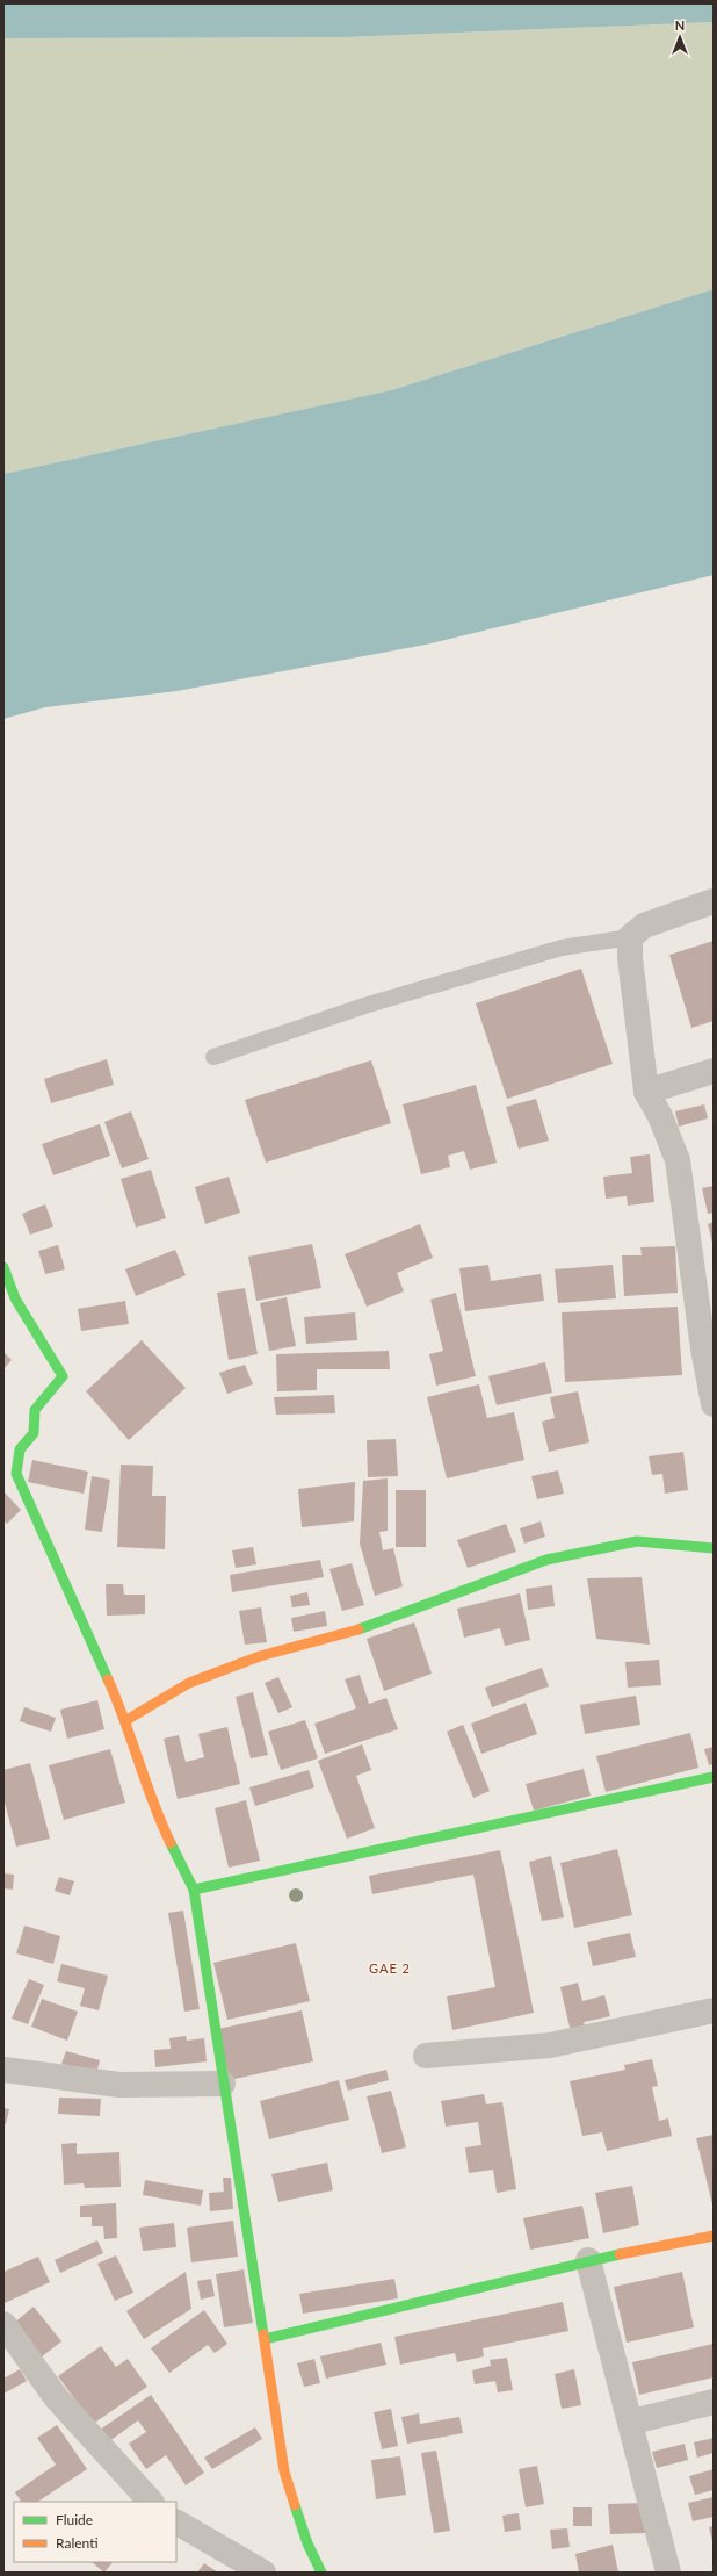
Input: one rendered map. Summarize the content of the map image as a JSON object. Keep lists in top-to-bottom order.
{
  "districts": ["GAE 2"],
  "legend": ["Fluide", "Ralenti"],
  "north": "top"
}
